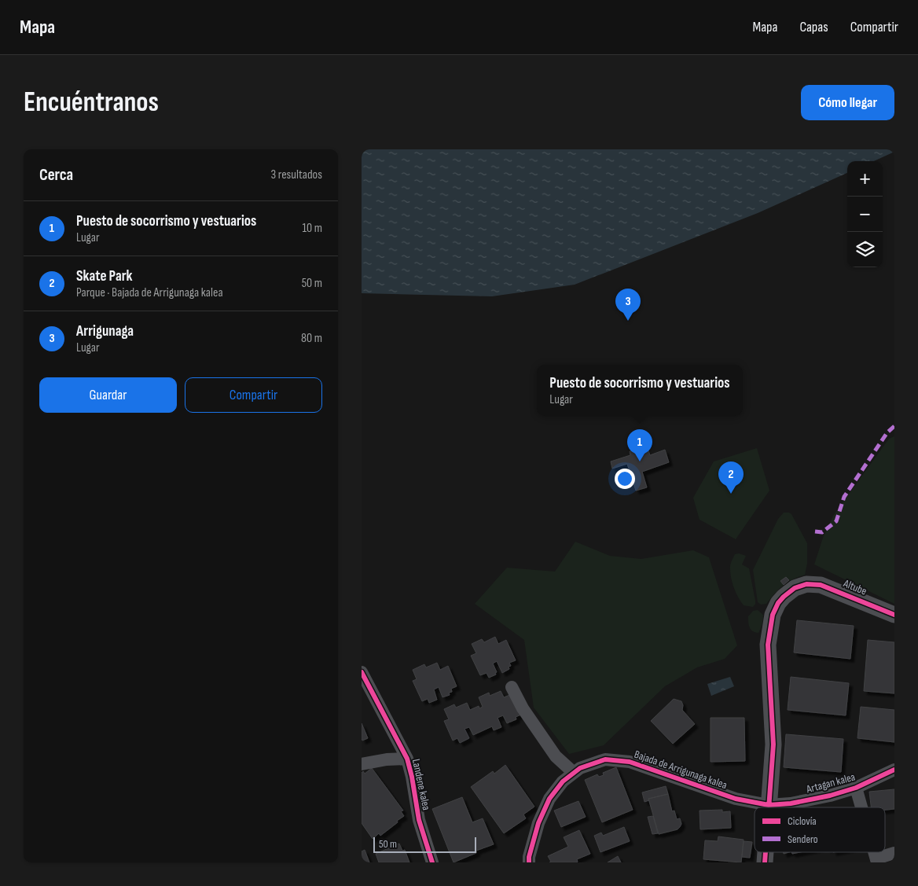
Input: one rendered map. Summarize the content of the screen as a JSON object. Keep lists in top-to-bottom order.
{
  "streets": {
    "street": [
      "Altube",
      "Bajada de Arrigunaga kalea",
      "Artagan kalea",
      "Landene kalea"
    ]
  },
  "crossings": [
    ["Altube", "Bajada de Arrigunaga kalea"],
    ["Altube", "Artagan kalea"],
    ["Bajada de Arrigunaga kalea", "Artagan kalea"]
  ],
  "legend": ["Ciclovía", "Sendero"],
  "scale_bar": "50 m",
  "page": {
    "header": "Mapa",
    "nav": ["Mapa", "Capas", "Compartir"],
    "buttons": [
      "Cómo llegar",
      ["Guardar", "Compartir"]
    ],
    "title": "Encuéntranos",
    "heading": ["Cerca", "3 resultados"],
    "map_buttons": ["+", "−"],
    "list": [
      {
        "mark": "1",
        "name": "Puesto de socorrismo y vestuarios",
        "note": "Lugar",
        "value": "10 m"
      },
      {
        "mark": "2",
        "name": "Skate Park",
        "note": "Parque · Bajada de Arrigunaga kalea",
        "value": "50 m"
      },
      {
        "mark": "3",
        "name": "Arrigunaga",
        "note": "Lugar",
        "value": "80 m"
      }
    ],
    "pins": ["3", "1", "2"],
    "popup": ["Puesto de socorrismo y vestuarios", "Lugar"],
    "scale": "50 m"
  }
}
